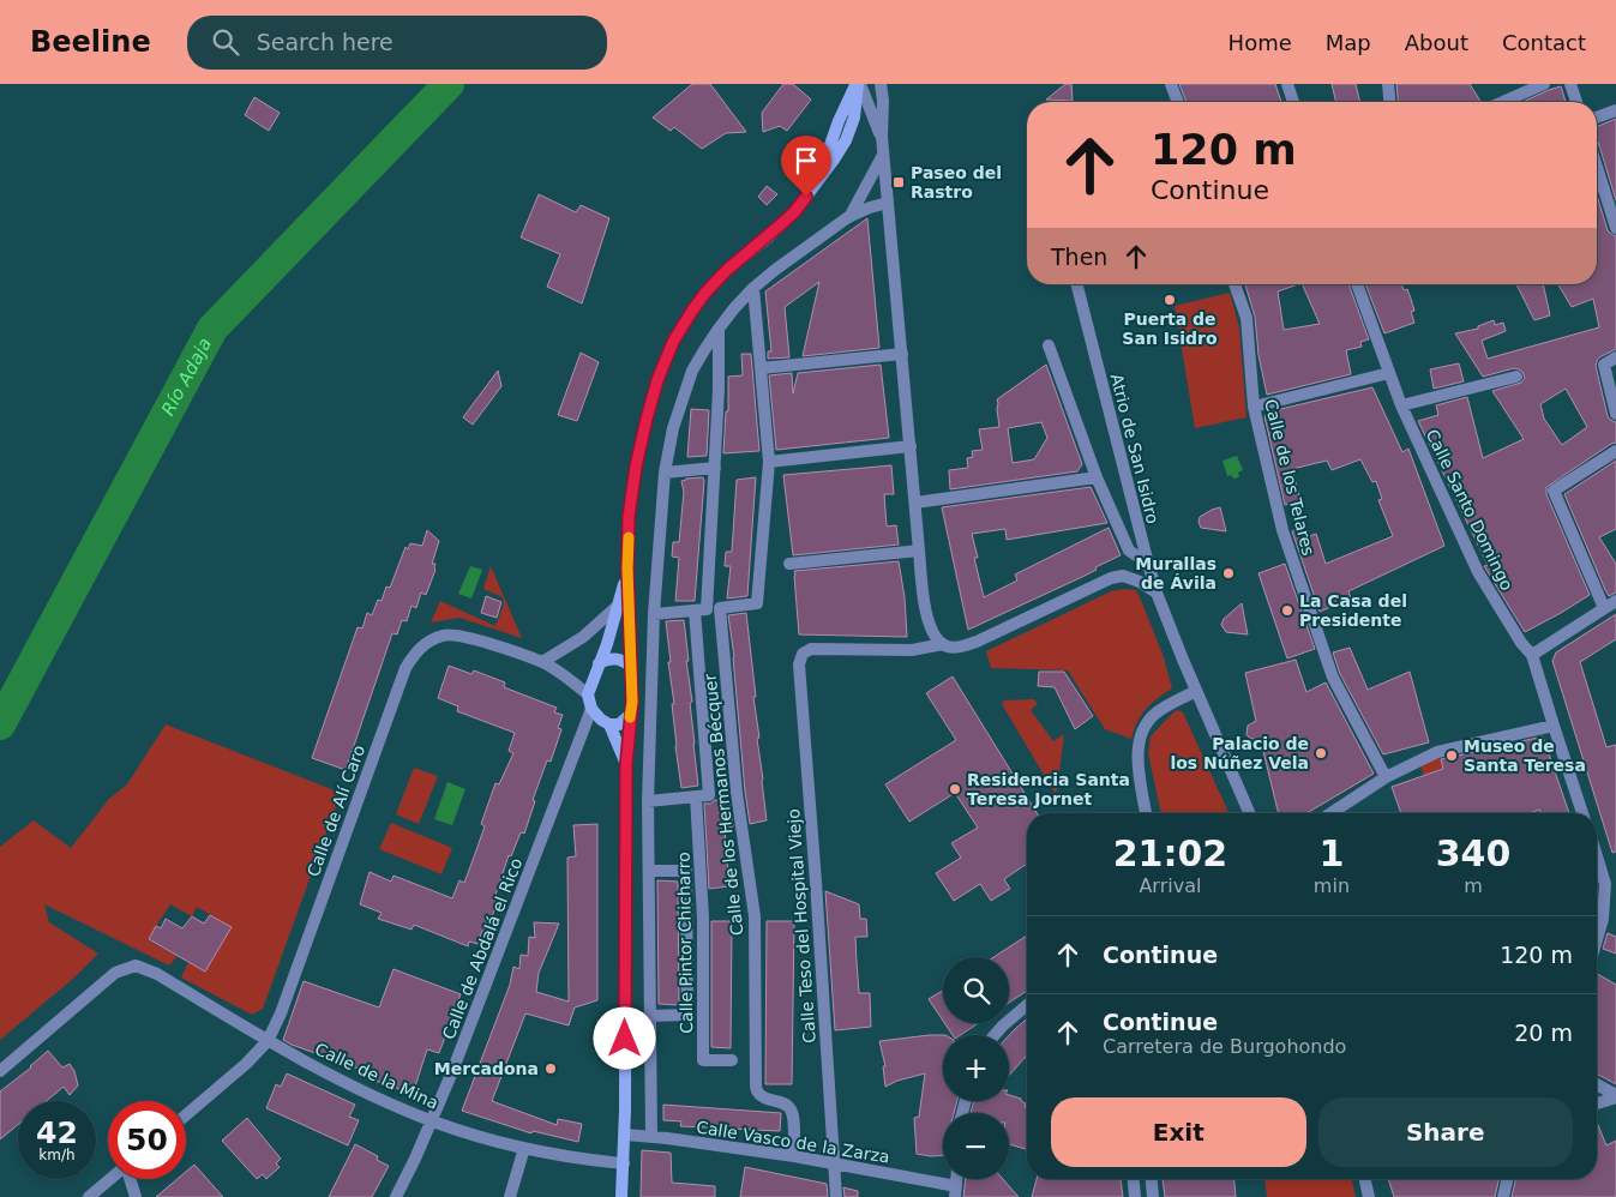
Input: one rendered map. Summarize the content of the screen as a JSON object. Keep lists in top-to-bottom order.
{
  "streets": {
    "street": [
      "Atrio de San Isidro",
      "Calle de los Telares",
      "Calle Santo Domingo",
      "Calle de los Hermanos Bécquer",
      "Calle de Alí Caro",
      "Calle Teso del Hospital Viejo",
      "Calle Pintor Chicharro",
      "Calle de Abdalá el Rico",
      "Calle de la Mina",
      "Calle Vasco de la Zarza"
    ]
  },
  "crossings": [
    ["Calle de los Hermanos Bécquer", "Calle Vasco de la Zarza"],
    ["Calle de Alí Caro", "Calle de Abdalá el Rico"],
    ["Calle de Alí Caro", "Calle de la Mina"],
    ["Calle Teso del Hospital Viejo", "Calle Vasco de la Zarza"],
    ["Calle de Abdalá el Rico", "Calle de la Mina"]
  ],
  "water": ["Río Adaja"],
  "places": {
    "transit": ["Paseo del Rastro"],
    "other": [
      "Puerta de San Isidro",
      "Murallas de Ávila",
      "La Casa del Presidente",
      "Palacio de los Núñez Vela",
      "Museo de Santa Teresa",
      "Residencia Santa Teresa Jornet",
      "Mercadona"
    ]
  },
  "page": {
    "header": "Beeline",
    "search": "Search here",
    "nav": [
      "Home",
      "Map",
      "About",
      "Contact"
    ],
    "turn": ["120 m", "Continue"],
    "then": "Then",
    "eta": [
      "21:02",
      "Arrival",
      "1",
      "min",
      "340",
      "m"
    ],
    "list": [
      {
        "name": "Continue",
        "value": "120 m"
      },
      {
        "name": "Continue",
        "note": "Carretera de Burgohondo",
        "value": "20 m"
      }
    ],
    "map_buttons": ["+", "−"],
    "buttons": ["Exit", "Share"],
    "speed": "42 km/h",
    "limit": "50"
  }
}
